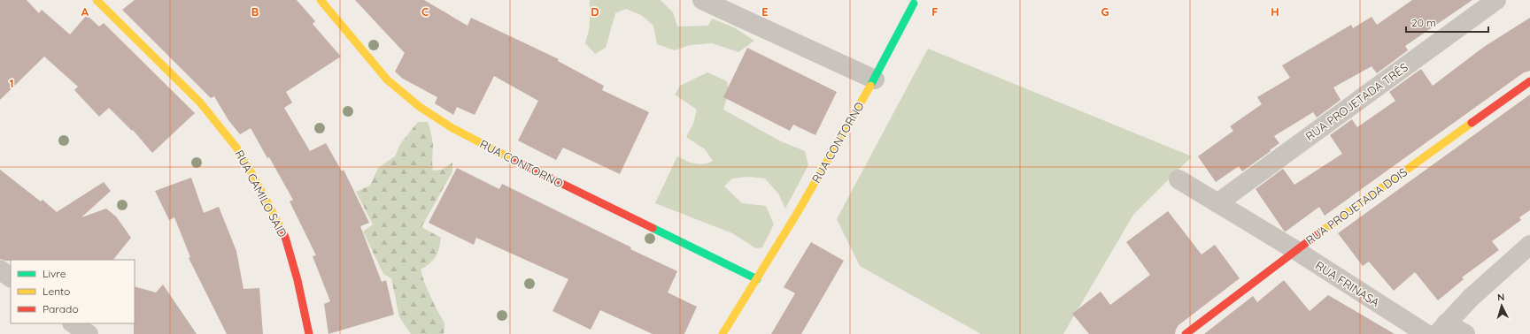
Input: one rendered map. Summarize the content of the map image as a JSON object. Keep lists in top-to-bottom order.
{
  "streets": {
    "street": [
      "RUA PROJETADA TRÊS",
      "RUA CONTORNO",
      "RUA CAMILO SAID",
      "RUA PROJETADA DOIS",
      "RUA FRINASA"
    ]
  },
  "crossings": [
    ["RUA PROJETADA TRÊS", "RUA FRINASA"],
    ["RUA PROJETADA DOIS", "RUA FRINASA"]
  ],
  "legend": ["Livre", "Lento", "Parado"],
  "scale_bar": "20 m",
  "north": "top",
  "grid": {
    "columns": [
      "A",
      "B",
      "C",
      "D",
      "E",
      "F",
      "G",
      "H"
    ],
    "rows": ["1"]
  }
}
